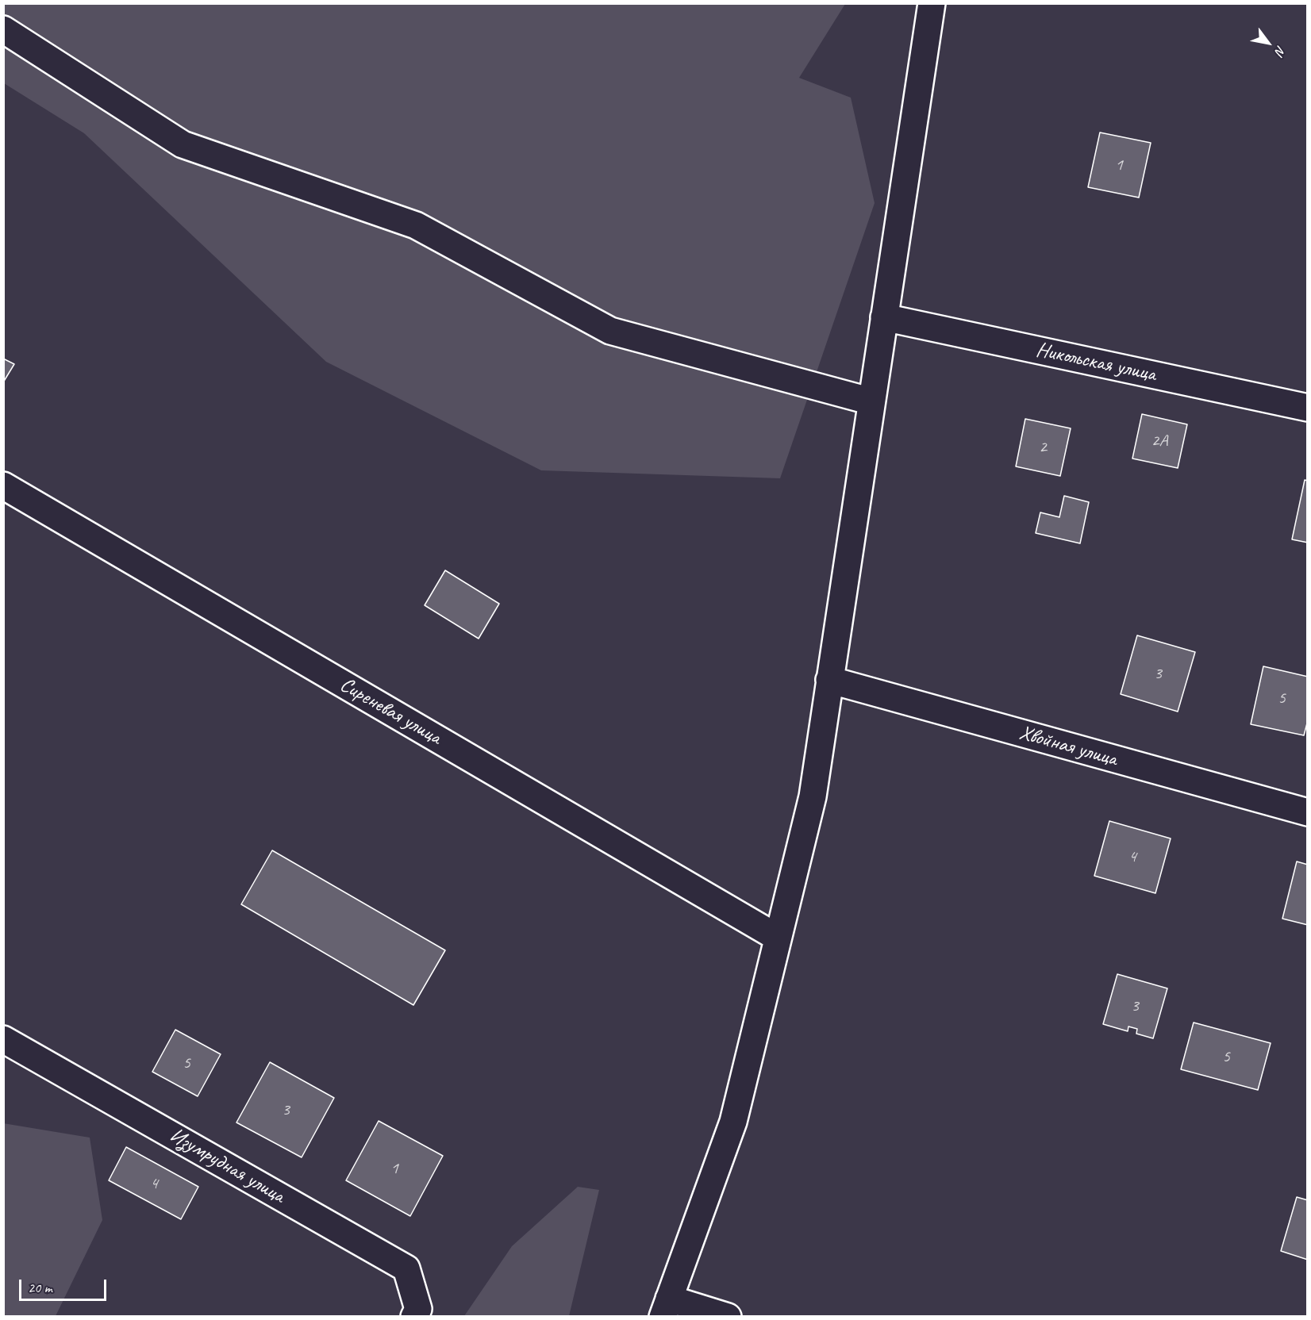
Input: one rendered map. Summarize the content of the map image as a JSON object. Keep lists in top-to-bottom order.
{
  "streets": {
    "street": [
      "Никольская улица",
      "Сиреневая улица",
      "Хвойная улица",
      "Изумрудная улица"
    ]
  },
  "house_numbers": [
    "1",
    "2А",
    "2",
    "3",
    "5",
    "4",
    "3",
    "5",
    "5",
    "3",
    "1",
    "4"
  ],
  "scale_bar": "20 m",
  "north": "bottom right"
}
